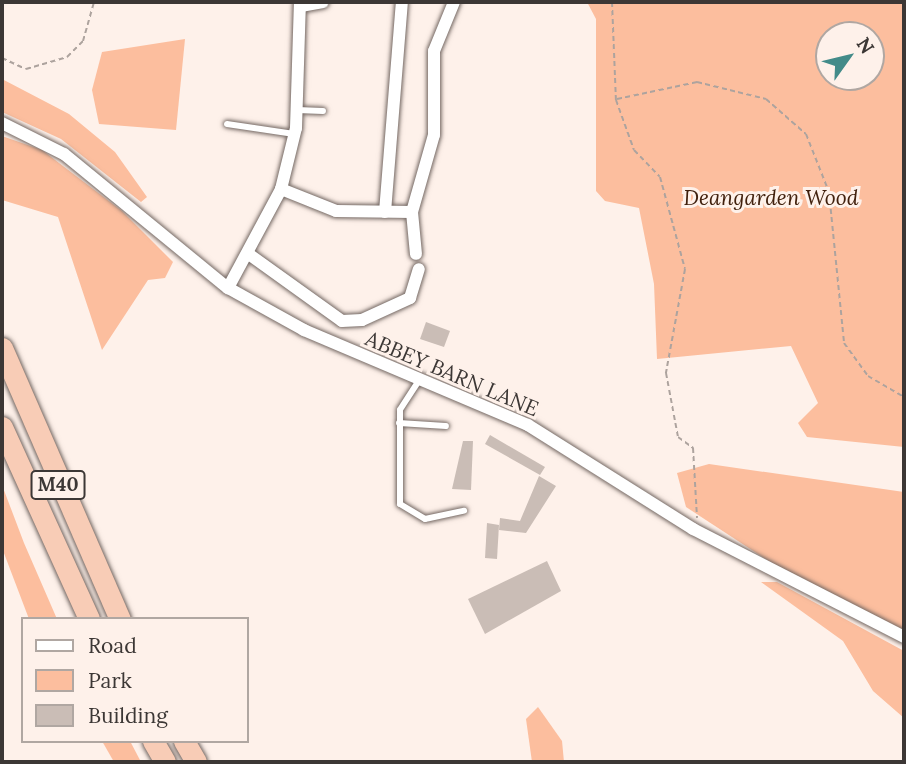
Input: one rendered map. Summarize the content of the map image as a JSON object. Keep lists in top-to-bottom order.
{
  "streets": {
    "highway": ["M40"],
    "street": ["ABBEY BARN LANE"]
  },
  "parks": ["Deangarden Wood"],
  "legend": ["Road", "Park", "Building"],
  "north": "top right"
}
